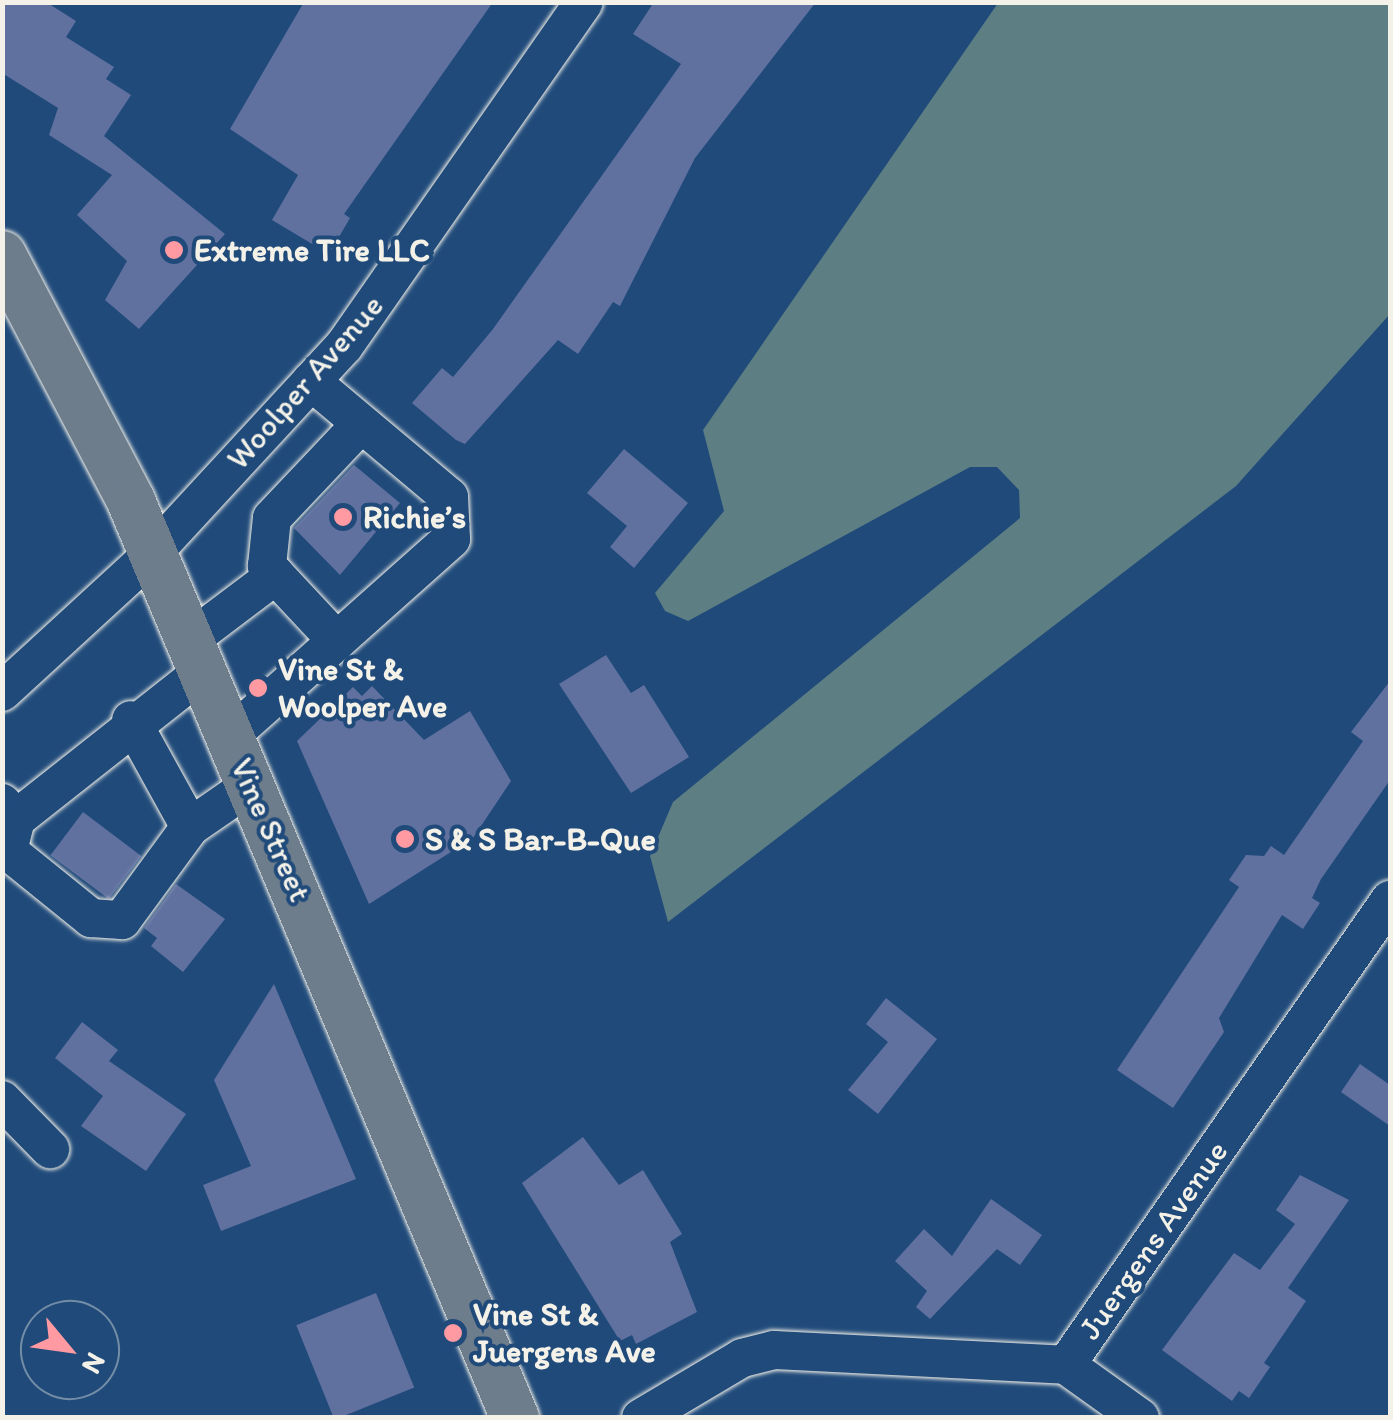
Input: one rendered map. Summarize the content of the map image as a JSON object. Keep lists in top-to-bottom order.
{
  "streets": {
    "main road": ["Vine Street"],
    "street": ["Woolper Avenue", "Juergens Avenue"]
  },
  "crossings": [
    ["Woolper Avenue", "Vine Street"]
  ],
  "places": [
    "Extreme Tire LLC",
    "Richie’s",
    "Vine St & Woolper Ave",
    "S & S Bar-B-Que",
    "Vine St & Juergens Ave"
  ],
  "north": "bottom right"
}
